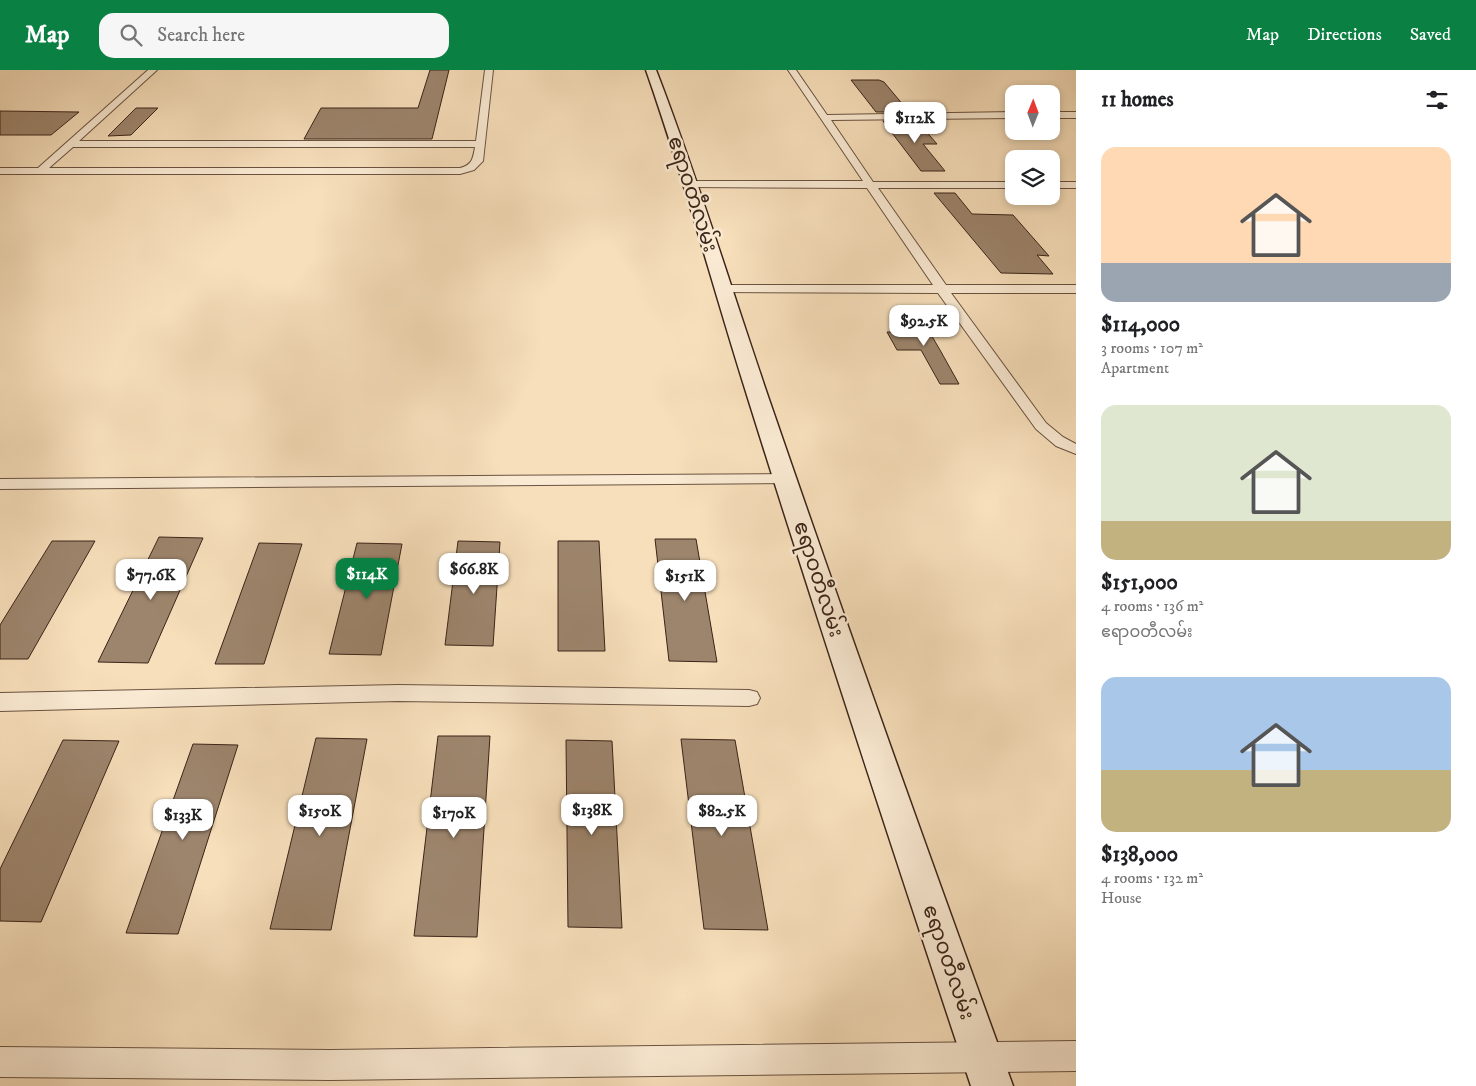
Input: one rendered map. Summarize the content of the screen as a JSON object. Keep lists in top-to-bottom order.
{
  "streets": {
    "street": ["ဧရာဝတီလမ်း"]
  },
  "north": "top",
  "page": {
    "header": "Map",
    "search": "Search here",
    "nav": ["Map", "Directions", "Saved"],
    "heading": "11 homes",
    "price": [
      "$112K",
      "$92.5K",
      "$66.8K",
      "$114K",
      "$77.6K",
      "$151K",
      "$138K",
      "$150K",
      "$82.5K",
      "$170K",
      "$133K"
    ],
    "list": [
      {
        "name": "$114,000",
        "note": "3 rooms · 107 m² · Apartment"
      },
      {
        "name": "$151,000",
        "note": "4 rooms · 136 m² · ဧရာဝတီလမ်း"
      },
      {
        "name": "$138,000",
        "note": "4 rooms · 132 m² · House"
      }
    ]
  }
}
